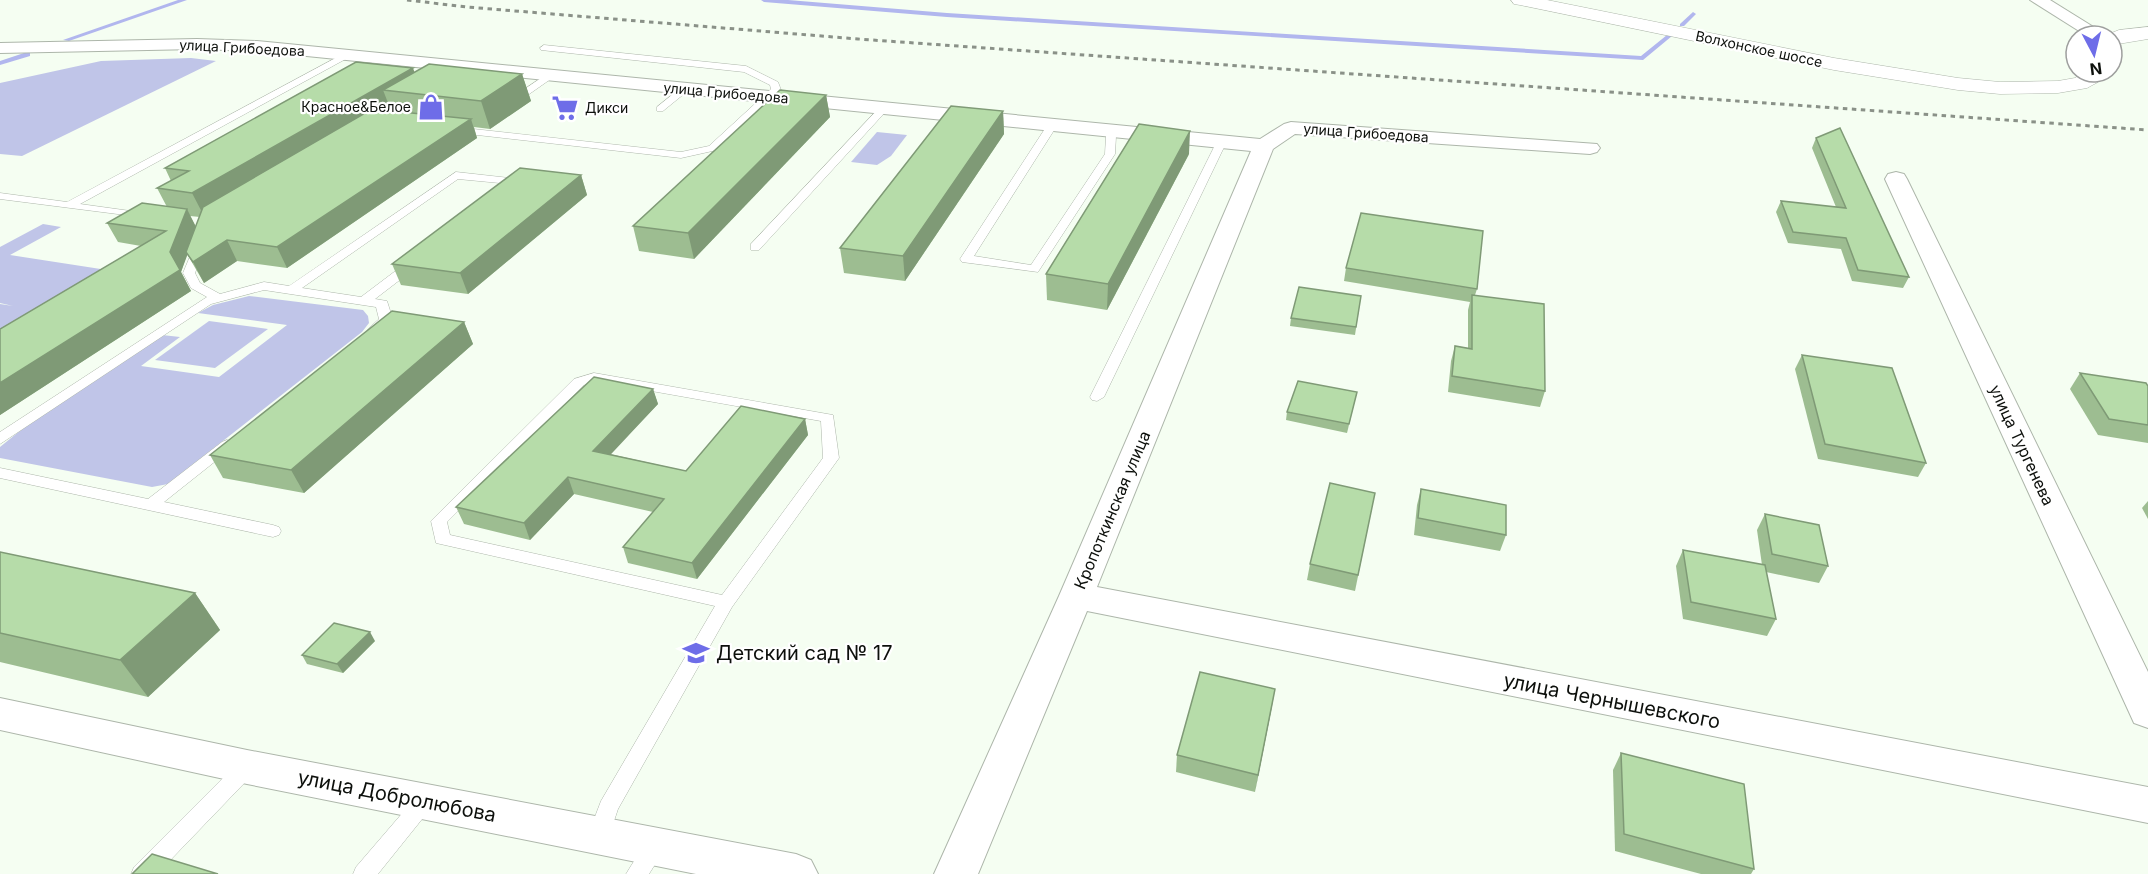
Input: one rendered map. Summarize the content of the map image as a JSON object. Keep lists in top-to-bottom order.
{
  "streets": {
    "street": [
      "улица Грибоедова",
      "Волхонское шоссе",
      "улица Тургенева",
      "Кропоткинская улица",
      "улица Чернышевского",
      "улица Добролюбова"
    ]
  },
  "crossings": [
    ["улица Грибоедова", "Кропоткинская улица"],
    ["Кропоткинская улица", "улица Чернышевского"]
  ],
  "places": {
    "shop": ["Красное&Белое"],
    "supermarket": ["Дикси"],
    "school or university": ["Детский сад № 17"]
  },
  "north": "bottom"
}
